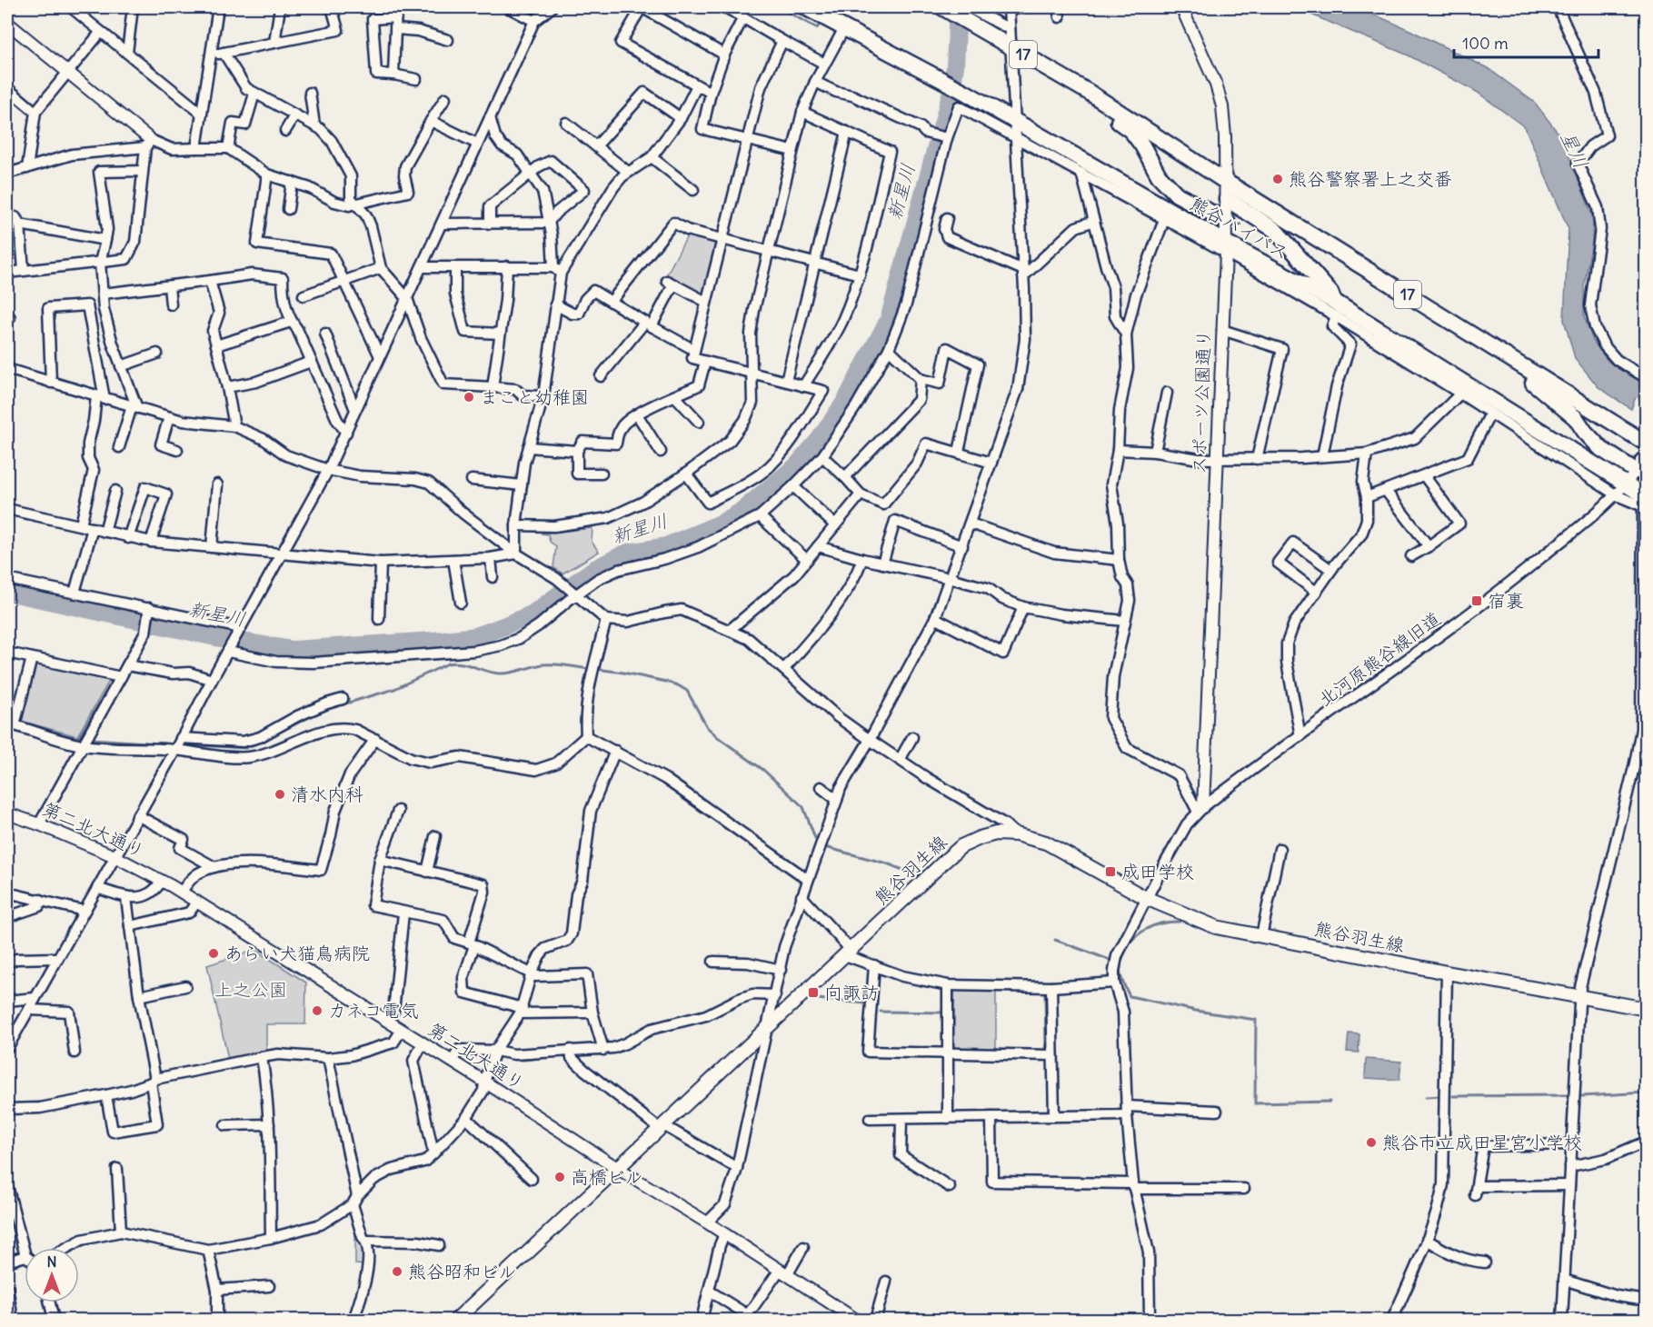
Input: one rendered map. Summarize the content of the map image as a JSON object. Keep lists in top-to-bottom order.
{
  "streets": {
    "highway": ["17", "熊谷バイパス"],
    "main road": ["熊谷羽生線"],
    "street": ["スポーツ公園通り", "北河原熊谷線旧道", "第二北大通り"]
  },
  "crossings": [
    ["熊谷バイパス", "スポーツ公園通り"],
    ["熊谷バイパス", "北河原熊谷線旧道"],
    ["スポーツ公園通り", "北河原熊谷線旧道"],
    ["北河原熊谷線旧道", "熊谷羽生線"],
    ["第二北大通り", "熊谷羽生線"]
  ],
  "water": ["星川", "新星川"],
  "parks": ["上之公園"],
  "places": {
    "other": [
      "熊谷警察署上之交番",
      "まこと幼稚園",
      "清水内科",
      "あらい犬猫鳥病院",
      "カネコ電気",
      "熊谷市立成田星宮小学校",
      "高橋ビル",
      "熊谷昭和ビル"
    ],
    "transit": ["宿裏", "成田学校", "向諏訪"]
  },
  "scale_bar": "100 m",
  "north": "top"
}
